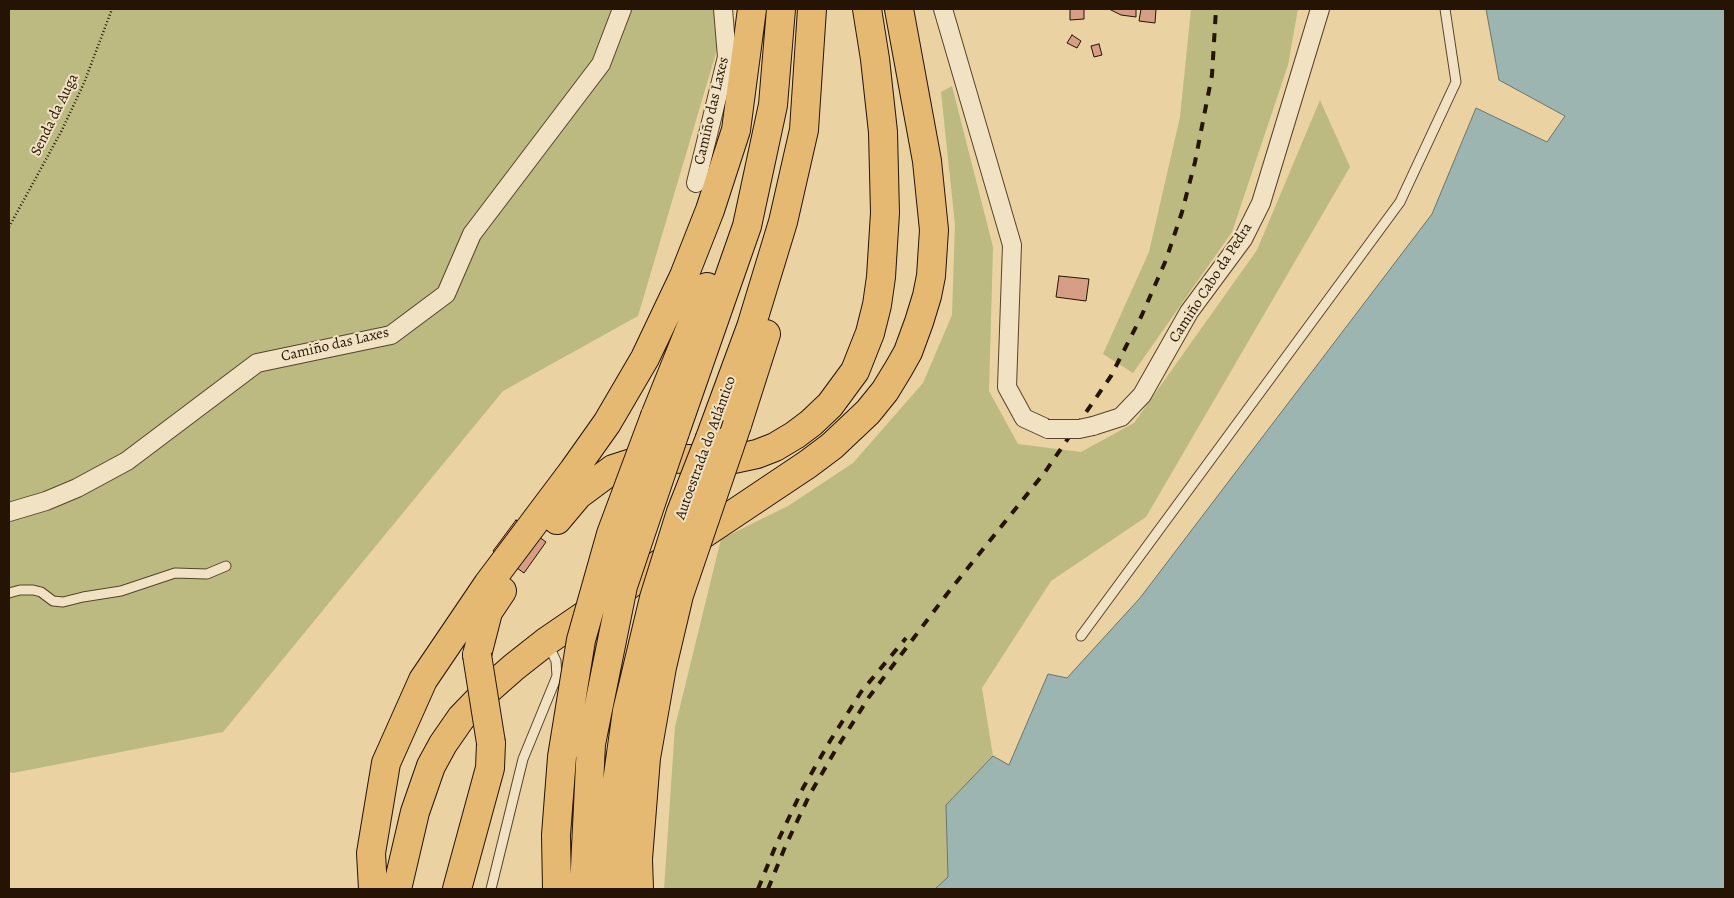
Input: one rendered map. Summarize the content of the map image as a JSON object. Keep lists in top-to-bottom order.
{
  "streets": {
    "highway": ["Autoestrada do Atlántico"],
    "street": ["Camiño das Laxes", "Camiño Cabo da Pedra"],
    "path": ["Senda da Auga"]
  }
}
